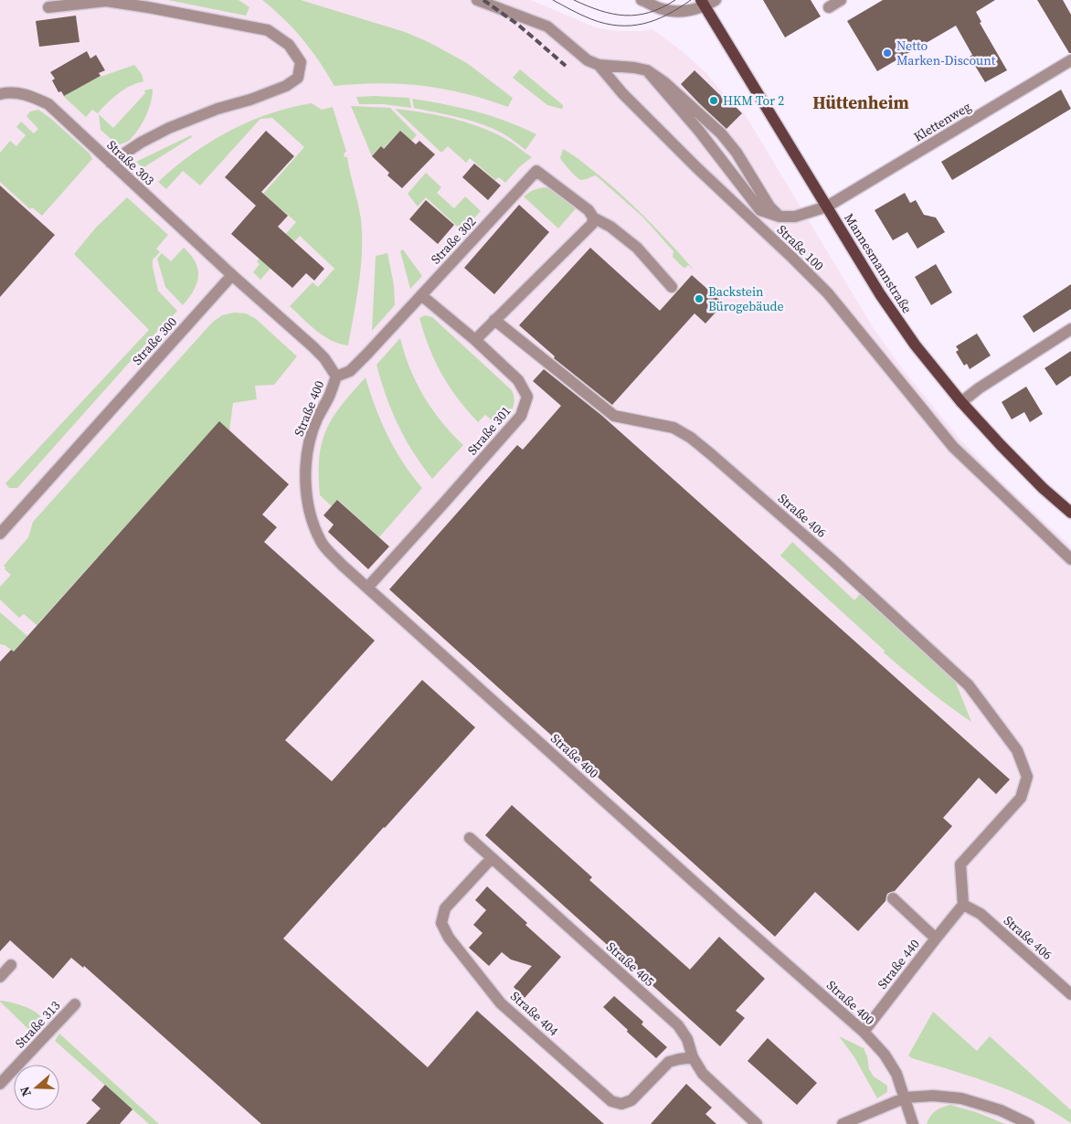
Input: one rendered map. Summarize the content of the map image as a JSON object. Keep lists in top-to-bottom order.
{
  "streets": {
    "main road": ["Mannesmannstraße"],
    "street": [
      "Klettenweg",
      "Straße 303",
      "Straße 302",
      "Straße 100",
      "Straße 300",
      "Straße 400",
      "Straße 301",
      "Straße 406",
      "Straße 405",
      "Straße 440",
      "Straße 404",
      "Straße 313"
    ]
  },
  "crossings": [
    ["Klettenweg", "Mannesmannstraße"],
    ["Straße 303", "Straße 300"],
    ["Straße 302", "Straße 400"],
    ["Straße 302", "Straße 301"],
    ["Straße 400", "Straße 301"],
    ["Straße 400", "Straße 440"],
    ["Straße 405", "Straße 404"]
  ],
  "districts": ["Hüttenheim"],
  "places": ["Netto Marken-Discount", "HKM Tor 2", "Backstein Bürogebäude"],
  "north": "left"
}
